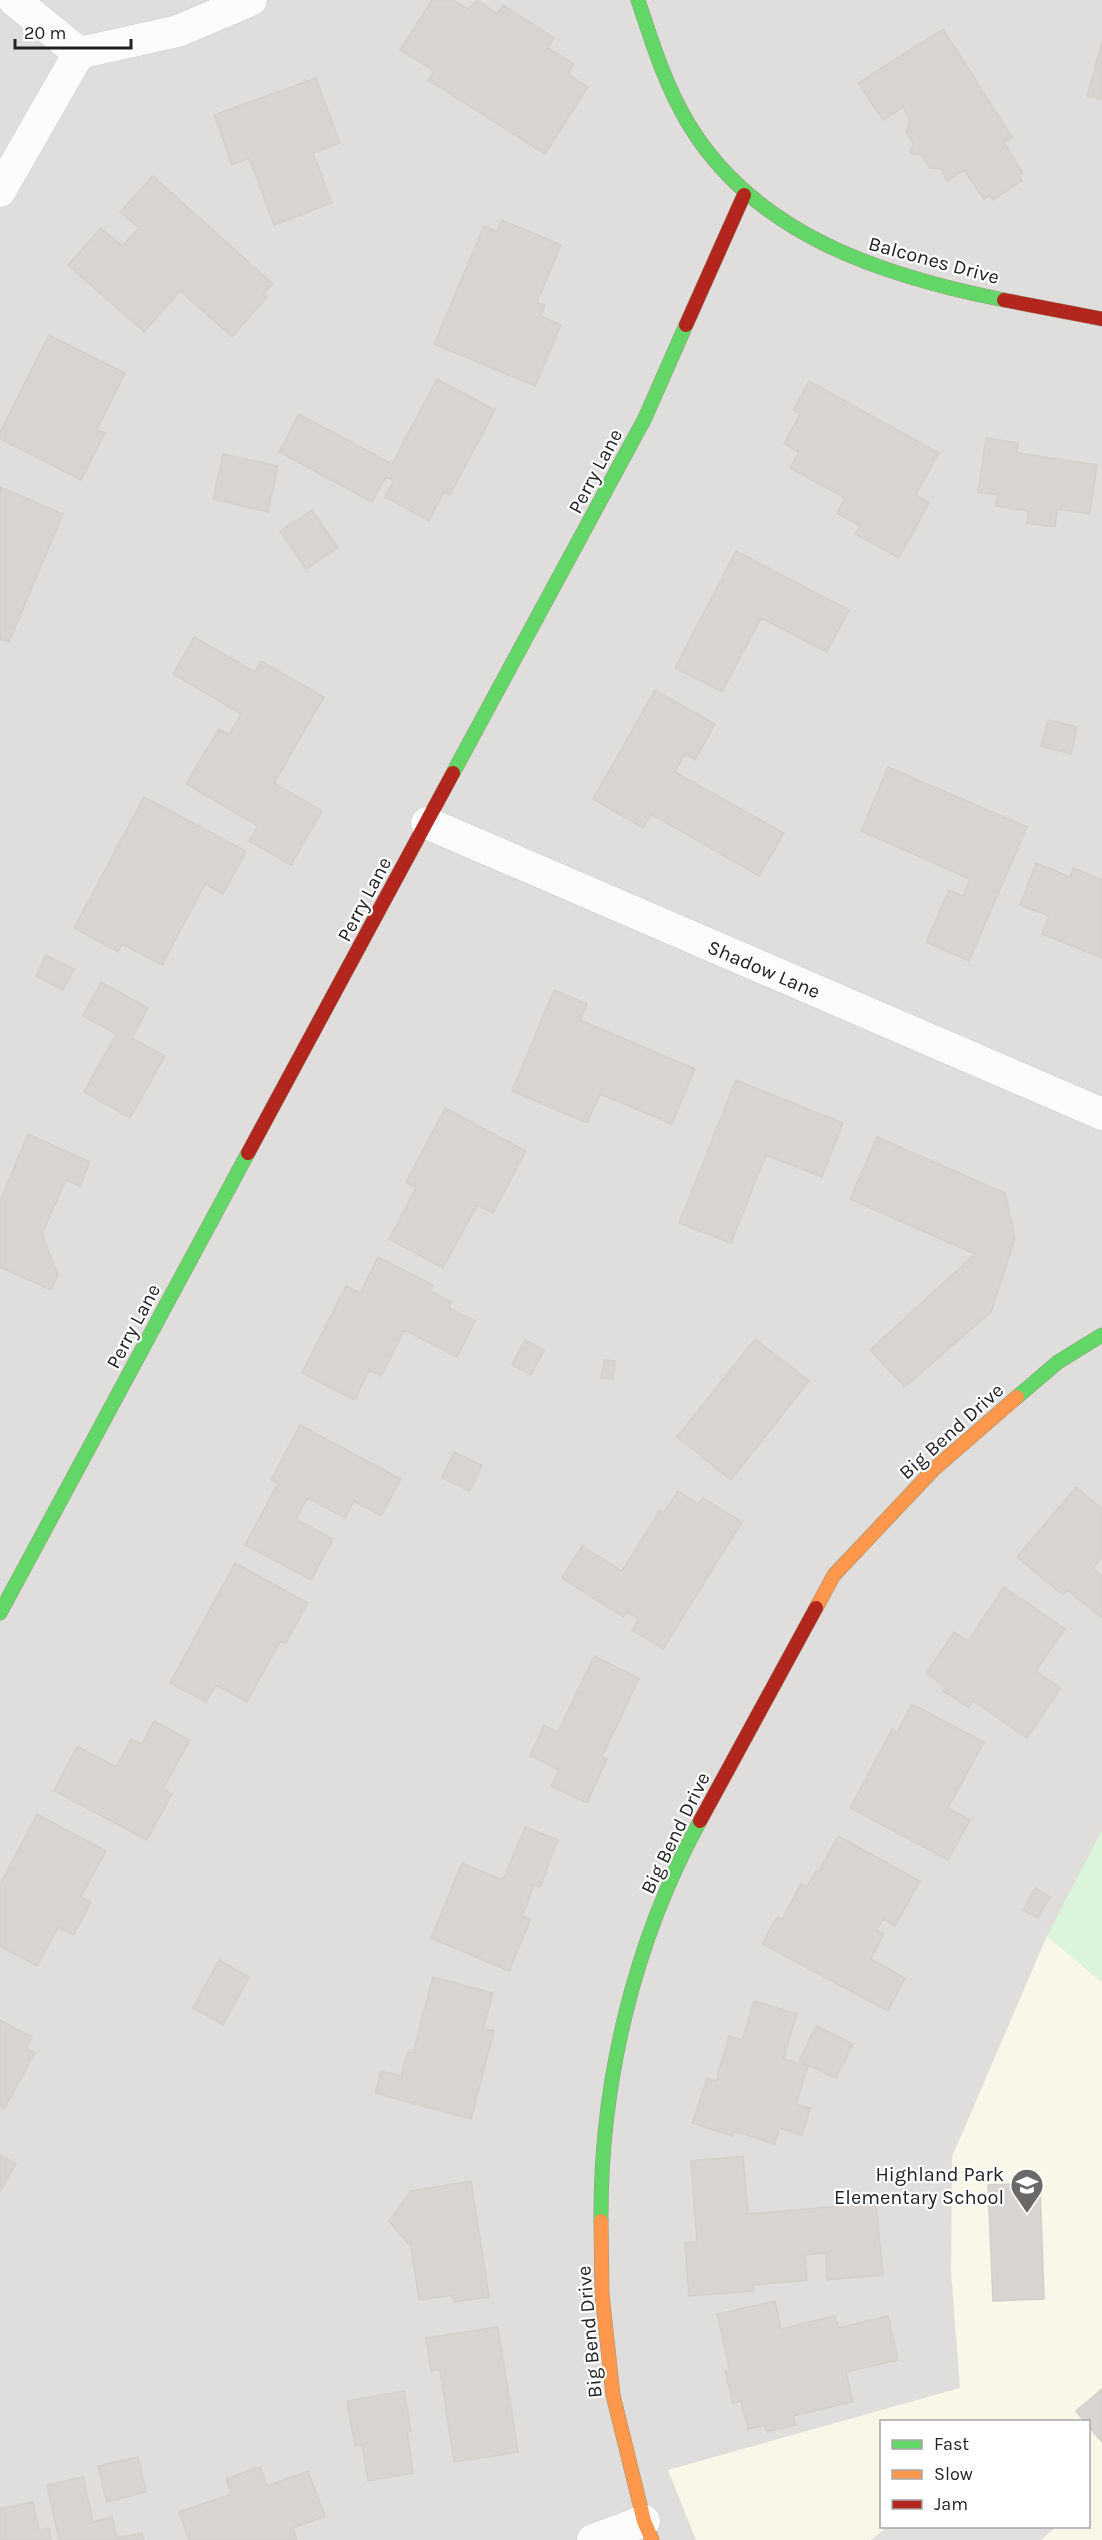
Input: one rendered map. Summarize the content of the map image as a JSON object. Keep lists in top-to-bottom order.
{
  "streets": {
    "street": [
      "Balcones Drive",
      "Perry Lane",
      "Shadow Lane",
      "Big Bend Drive"
    ]
  },
  "crossings": [
    ["Balcones Drive", "Perry Lane"],
    ["Perry Lane", "Shadow Lane"]
  ],
  "places": {
    "school or university": ["Highland Park Elementary School"]
  },
  "legend": ["Fast", "Slow", "Jam"],
  "scale_bar": "20 m"
}
